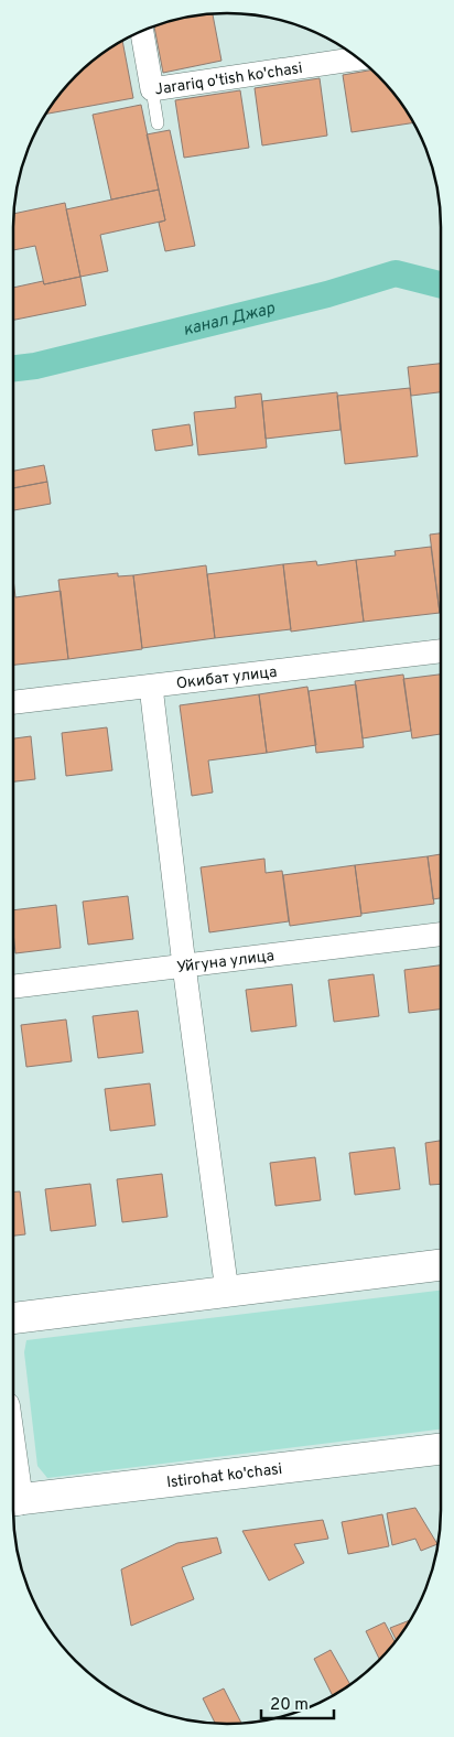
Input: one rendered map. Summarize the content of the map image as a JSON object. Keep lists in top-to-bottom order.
{
  "streets": {
    "main road": ["Istirohat ko'chasi"],
    "street": ["Jarariq o'tish ko'chasi", "Окибат улица", "Уйгуна улица"]
  },
  "water": ["канал Джар"],
  "scale_bar": "20 m"
}
